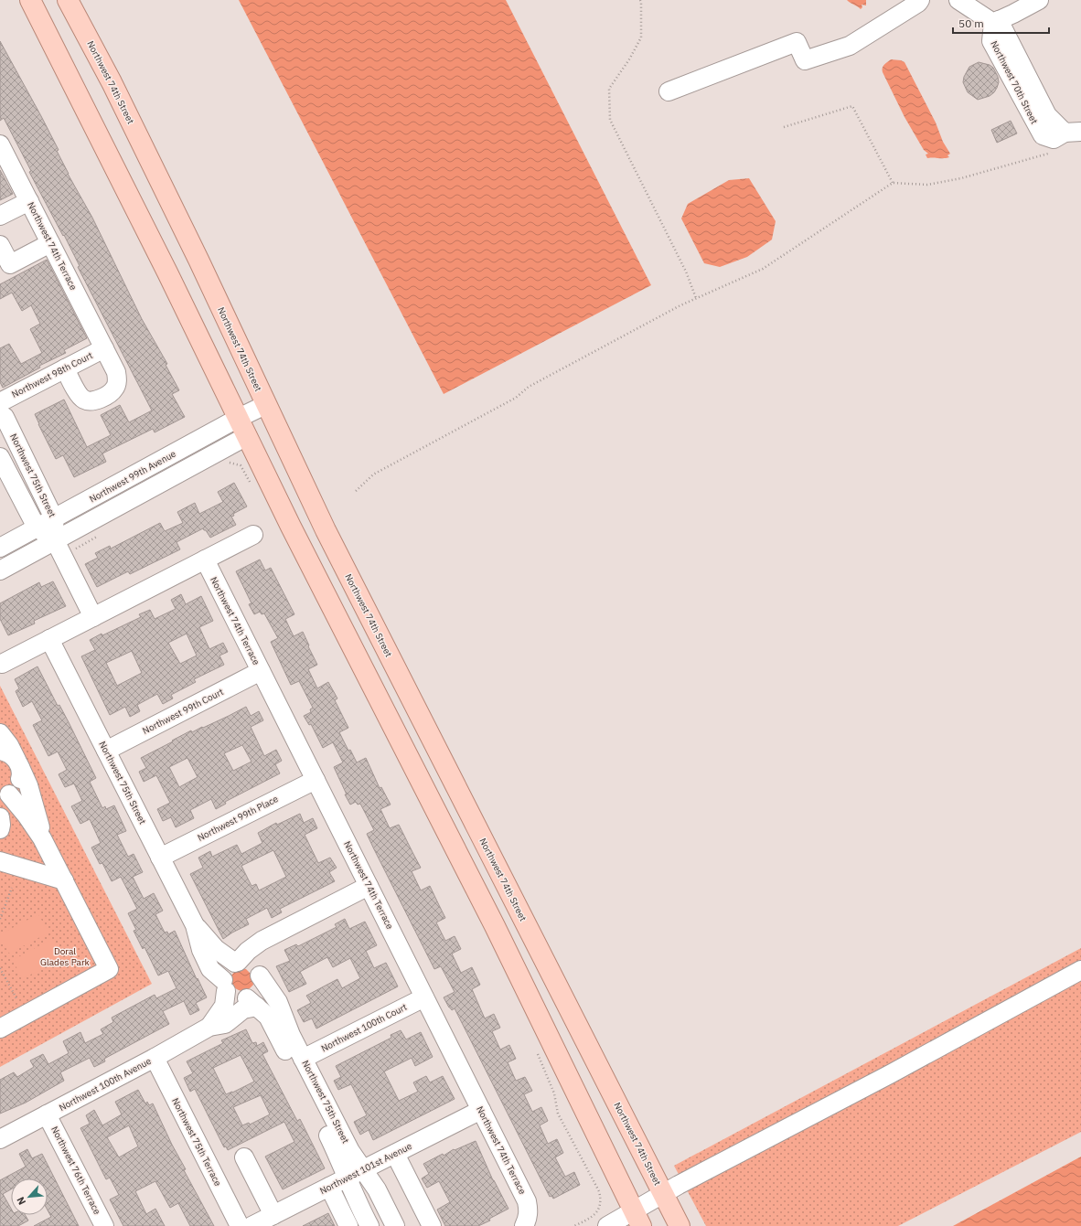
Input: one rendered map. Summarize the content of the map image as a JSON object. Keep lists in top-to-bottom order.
{
  "streets": {
    "main road": ["Northwest 74th Street"],
    "street": [
      "Northwest 70th Street",
      "Northwest 74th Terrace",
      "Northwest 98th Court",
      "Northwest 75th Street",
      "Northwest 99th Avenue",
      "Northwest 99th Court",
      "Northwest 99th Place",
      "Northwest 100th Court",
      "Northwest 100th Avenue",
      "Northwest 75th Terrace",
      "Northwest 101st Avenue",
      "Northwest 76th Terrace"
    ]
  },
  "crossings": [
    ["Northwest 74th Street", "Northwest 99th Avenue"],
    ["Northwest 74th Terrace", "Northwest 98th Court"],
    ["Northwest 74th Terrace", "Northwest 99th Court"],
    ["Northwest 74th Terrace", "Northwest 99th Place"],
    ["Northwest 74th Terrace", "Northwest 100th Court"],
    ["Northwest 74th Terrace", "Northwest 101st Avenue"],
    ["Northwest 75th Street", "Northwest 99th Avenue"],
    ["Northwest 75th Street", "Northwest 99th Court"],
    ["Northwest 75th Street", "Northwest 99th Place"],
    ["Northwest 75th Street", "Northwest 100th Court"],
    ["Northwest 75th Street", "Northwest 100th Avenue"],
    ["Northwest 75th Street", "Northwest 101st Avenue"],
    ["Northwest 100th Avenue", "Northwest 75th Terrace"],
    ["Northwest 100th Avenue", "Northwest 76th Terrace"]
  ],
  "parks": ["Doral Glades Park"],
  "scale_bar": "50 m",
  "north": "bottom left"
}
